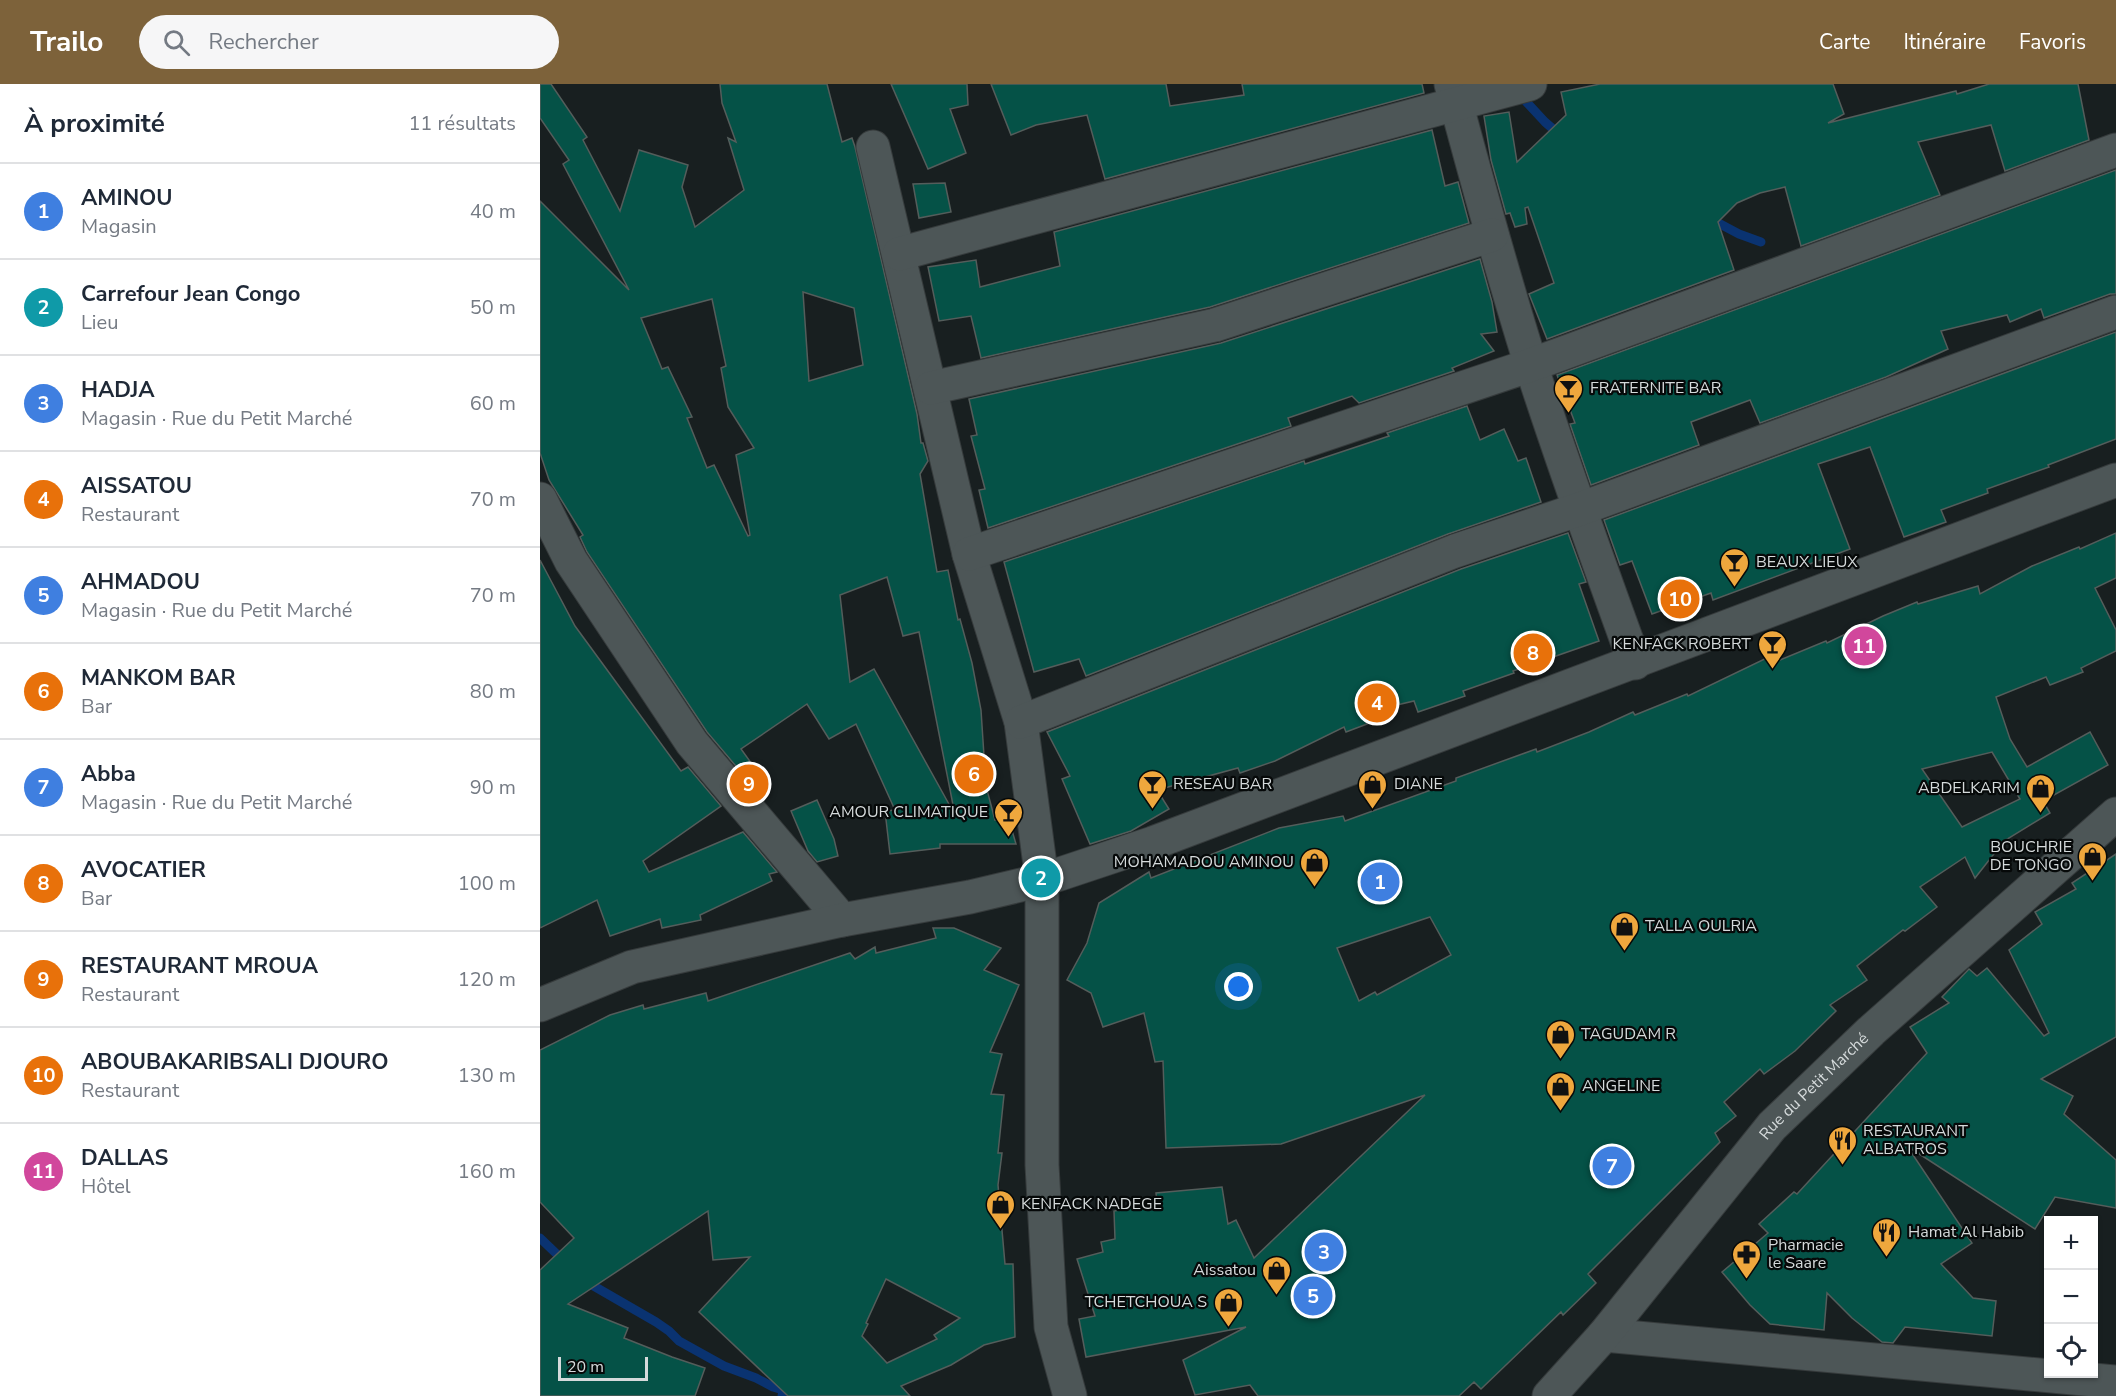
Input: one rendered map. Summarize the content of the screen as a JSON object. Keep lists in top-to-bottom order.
{
  "streets": {
    "street": ["Rue du Petit Marché"]
  },
  "places": {
    "bar": [
      "FRATERNITE BAR",
      "BEAUX LIEUX",
      "KENFACK ROBERT",
      "RESEAU BAR",
      "AMOUR CLIMATIQUE"
    ],
    "shop": [
      "DIANE",
      "ABDELKARIM",
      "BOUCHRIE DE TONGO",
      "MOHAMADOU AMINOU",
      "TALLA OULRIA",
      "TAGUDAM R",
      "ANGELINE",
      "KENFACK NADEGE",
      "Aissatou",
      "TCHETCHOUA S"
    ],
    "restaurant": ["RESTAURANT ALBATROS", "Hamat Al Habib"],
    "pharmacy": ["Pharmacie le Saare"]
  },
  "scale_bar": "20 m",
  "page": {
    "header": "Trailo",
    "search": "Rechercher",
    "nav": ["Carte", "Itinéraire", "Favoris"],
    "heading": ["À proximité", "11 résultats"],
    "list": [
      {
        "mark": "1",
        "name": "AMINOU",
        "note": "Magasin",
        "value": "40 m"
      },
      {
        "mark": "2",
        "name": "Carrefour Jean Congo",
        "note": "Lieu",
        "value": "50 m"
      },
      {
        "mark": "3",
        "name": "HADJA",
        "note": "Magasin · Rue du Petit Marché",
        "value": "60 m"
      },
      {
        "mark": "4",
        "name": "AISSATOU",
        "note": "Restaurant",
        "value": "70 m"
      },
      {
        "mark": "5",
        "name": "AHMADOU",
        "note": "Magasin · Rue du Petit Marché",
        "value": "70 m"
      },
      {
        "mark": "6",
        "name": "MANKOM BAR",
        "note": "Bar",
        "value": "80 m"
      },
      {
        "mark": "7",
        "name": "Abba",
        "note": "Magasin · Rue du Petit Marché",
        "value": "90 m"
      },
      {
        "mark": "8",
        "name": "AVOCATIER",
        "note": "Bar",
        "value": "100 m"
      },
      {
        "mark": "9",
        "name": "RESTAURANT MROUA",
        "note": "Restaurant",
        "value": "120 m"
      },
      {
        "mark": "10",
        "name": "ABOUBAKARIBSALI DJOURO",
        "note": "Restaurant",
        "value": "130 m"
      },
      {
        "mark": "11",
        "name": "DALLAS",
        "note": "Hôtel",
        "value": "160 m"
      }
    ],
    "pins": [
      "10",
      "11",
      "8",
      "4",
      "6",
      "9",
      "2",
      "1",
      "7",
      "3",
      "5"
    ],
    "map_buttons": ["+", "−"],
    "scale": "20 m"
  }
}
